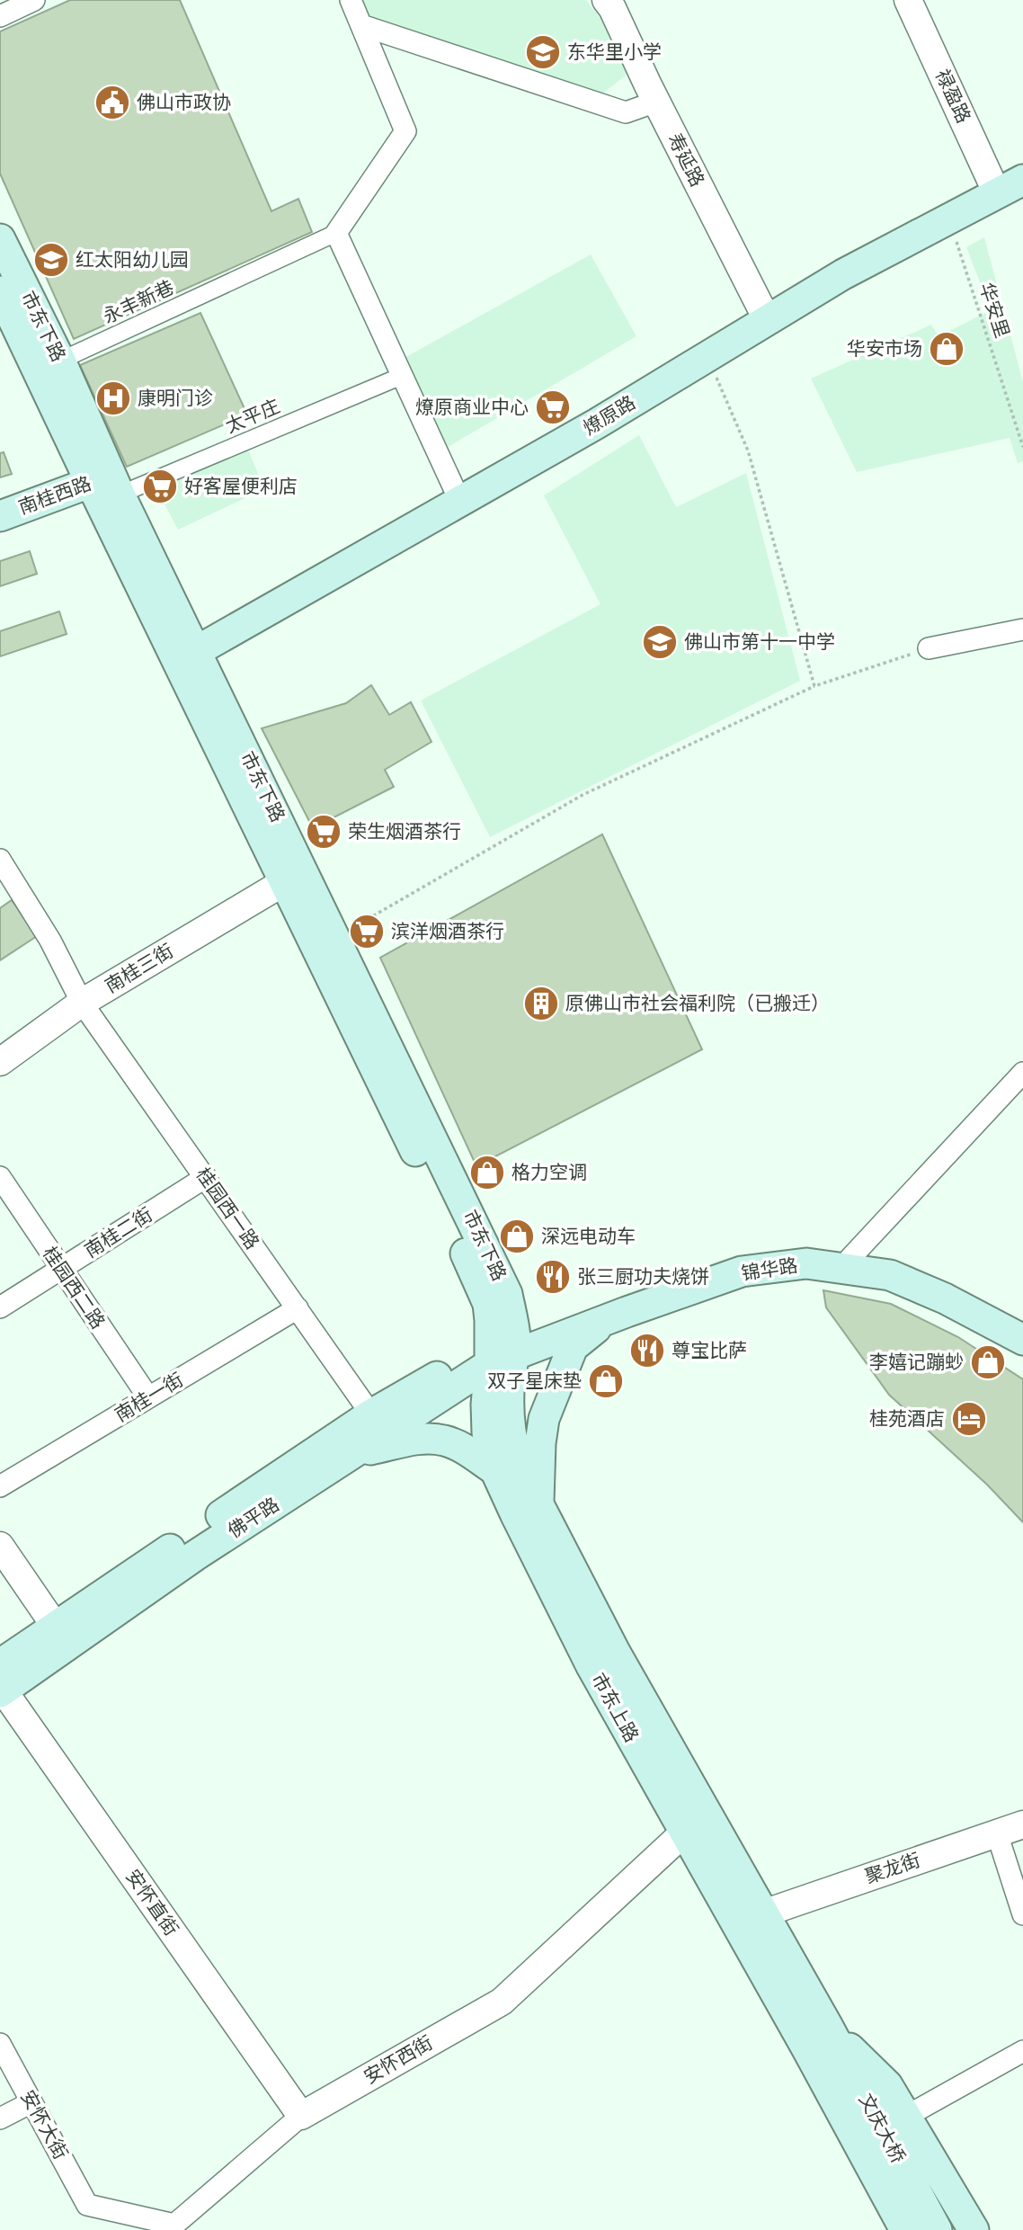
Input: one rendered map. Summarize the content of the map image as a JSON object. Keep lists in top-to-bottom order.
{
  "streets": {
    "main road": [
      "市东下路",
      "燎原路",
      "南桂西路",
      "锦华路",
      "佛平路",
      "市东上路",
      "文庆大桥"
    ],
    "street": [
      "禄盈路",
      "寿延路",
      "永丰新巷",
      "太平庄",
      "南桂三街",
      "桂园西一路",
      "南桂二街",
      "桂园西二路",
      "南桂一街",
      "聚龙街",
      "安怀直街",
      "安怀西街",
      "安怀大街"
    ],
    "path": ["华安里"]
  },
  "crossings": [
    ["禄盈路", "燎原路"],
    ["寿延路", "燎原路"],
    ["永丰新巷", "市东下路"],
    ["华安里", "燎原路"],
    ["市东下路", "燎原路"],
    ["市东下路", "太平庄"],
    ["市东下路", "南桂西路"],
    ["市东下路", "南桂三街"],
    ["市东下路", "锦华路"],
    ["市东下路", "佛平路"],
    ["市东下路", "市东上路"],
    ["太平庄", "南桂西路"],
    ["南桂三街", "桂园西一路"],
    ["桂园西一路", "南桂二街"],
    ["桂园西一路", "南桂一街"],
    ["桂园西一路", "佛平路"],
    ["南桂二街", "桂园西二路"],
    ["锦华路", "佛平路"],
    ["锦华路", "市东上路"],
    ["桂园西二路", "南桂一街"],
    ["佛平路", "市东上路"],
    ["佛平路", "安怀直街"],
    ["市东上路", "聚龙街"],
    ["市东上路", "安怀西街"],
    ["市东上路", "文庆大桥"],
    ["安怀直街", "安怀西街"],
    ["安怀西街", "安怀大街"]
  ],
  "places": {
    "school or university": ["东华里小学", "红太阳幼儿园", "佛山市第十一中学"],
    "public building": ["佛山市政协"],
    "shop": [
      "华安市场",
      "格力空调",
      "深远电动车",
      "李嬉记蹦䖢",
      "双子星床垫"
    ],
    "hospital": ["康明门诊"],
    "supermarket": [
      "燎原商业中心",
      "好客屋便利店",
      "荣生烟酒茶行",
      "滨洋烟酒茶行"
    ],
    "building": ["原佛山市社会福利院（已搬迁）"],
    "restaurant": ["张三厨功夫烧饼", "尊宝比萨"],
    "hotel": ["桂苑酒店"]
  }
}
